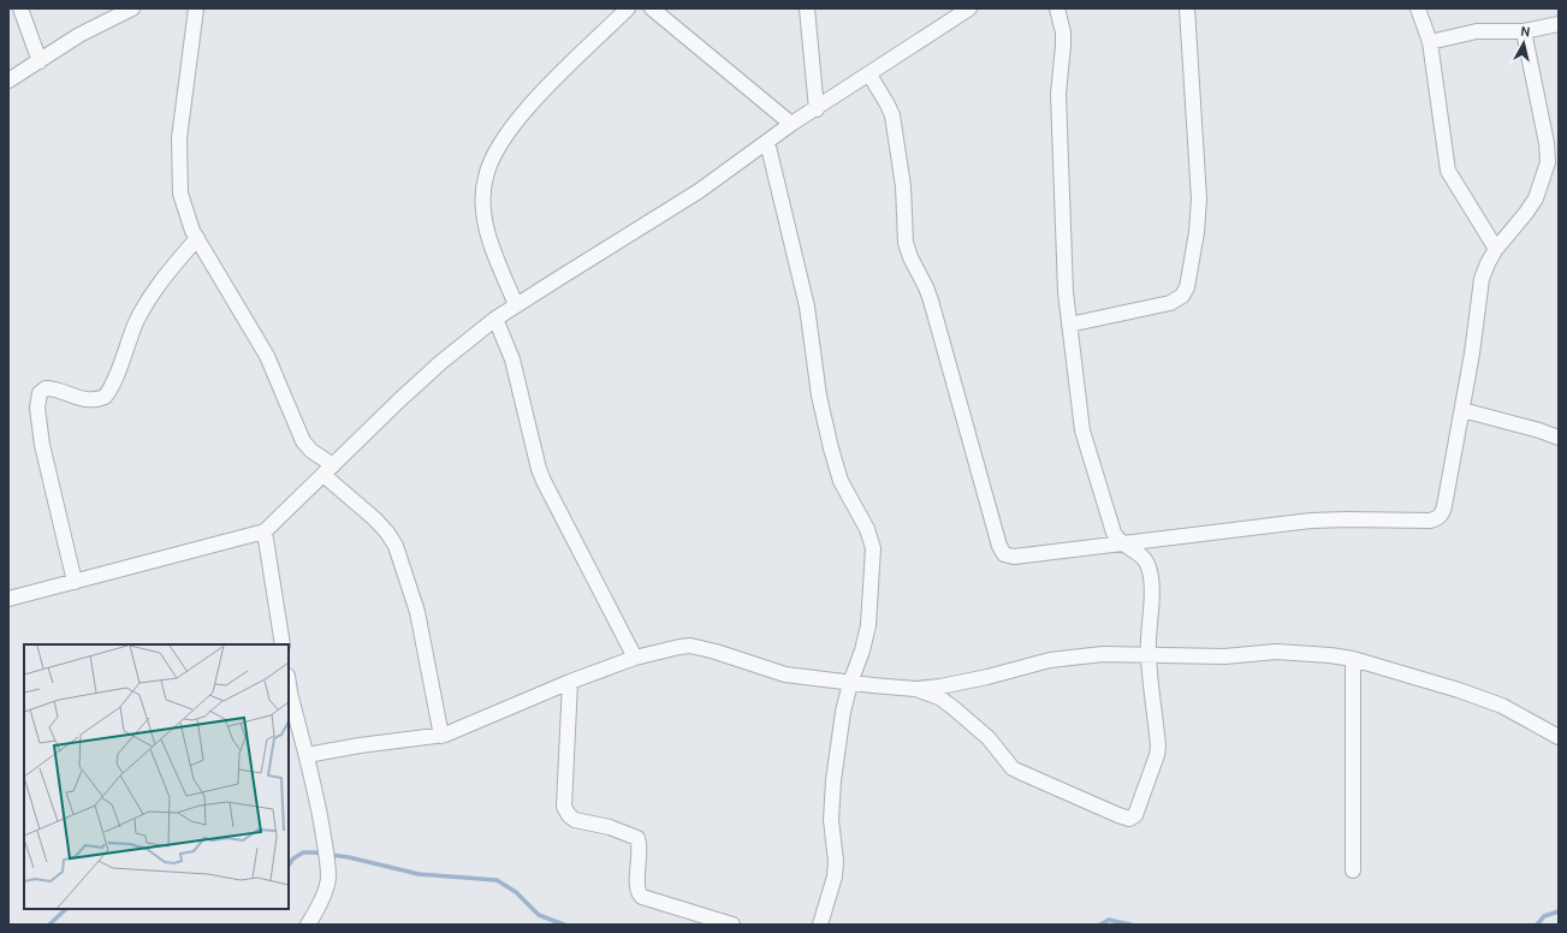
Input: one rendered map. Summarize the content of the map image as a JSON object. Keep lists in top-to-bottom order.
{
  "north": "top"
}
